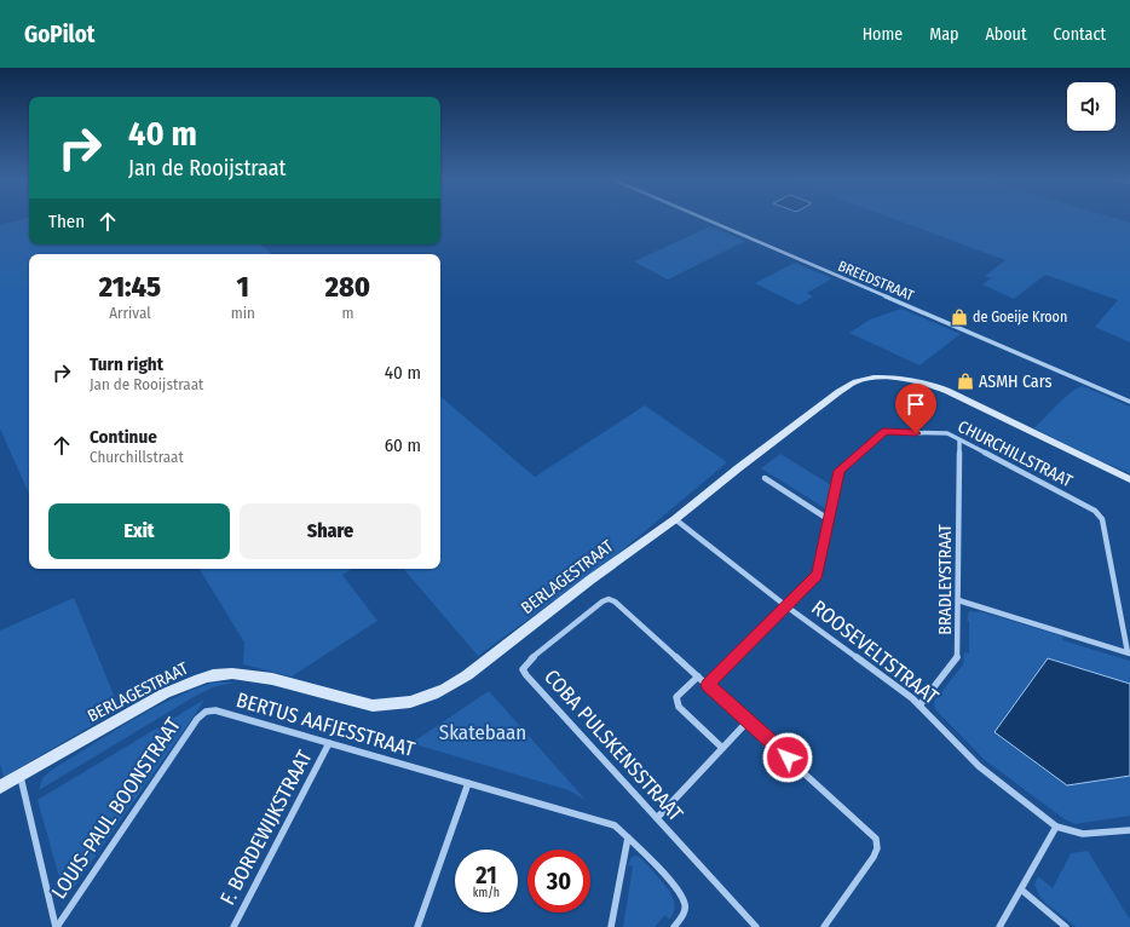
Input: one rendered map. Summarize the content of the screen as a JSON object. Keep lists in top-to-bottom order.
{
  "streets": {
    "street": [
      "BREEDSTRAAT",
      "CHURCHILLSTRAAT",
      "BERLAGESTRAAT",
      "BRADLEYSTRAAT",
      "ROOSEVELTSTRAAT",
      "BERTUS AAFJESSTRAAT",
      "COBA PULSKENSSTRAAT",
      "LOUIS-PAUL BOONSTRAAT",
      "F. BORDEWIJKSTRAAT"
    ]
  },
  "crossings": [
    ["CHURCHILLSTRAAT", "BRADLEYSTRAAT"],
    ["CHURCHILLSTRAAT", "ROOSEVELTSTRAAT"],
    ["BERLAGESTRAAT", "ROOSEVELTSTRAAT"],
    ["BRADLEYSTRAAT", "ROOSEVELTSTRAAT"],
    ["BERTUS AAFJESSTRAAT", "LOUIS-PAUL BOONSTRAAT"],
    ["BERTUS AAFJESSTRAAT", "F. BORDEWIJKSTRAAT"]
  ],
  "parks": ["Skatebaan"],
  "places": {
    "shop": ["de Goeije Kroon", "ASMH Cars"]
  },
  "page": {
    "header": "GoPilot",
    "nav": [
      "Home",
      "Map",
      "About",
      "Contact"
    ],
    "turn": ["40 m", "Jan de Rooijstraat"],
    "then": "Then",
    "eta": [
      "21:45",
      "Arrival",
      "1",
      "min",
      "280",
      "m"
    ],
    "list": [
      {
        "name": "Turn right",
        "note": "Jan de Rooijstraat",
        "value": "40 m"
      },
      {
        "name": "Continue",
        "note": "Churchillstraat",
        "value": "60 m"
      }
    ],
    "buttons": ["Exit", "Share"],
    "speed": "21 km/h",
    "limit": "30"
  }
}
